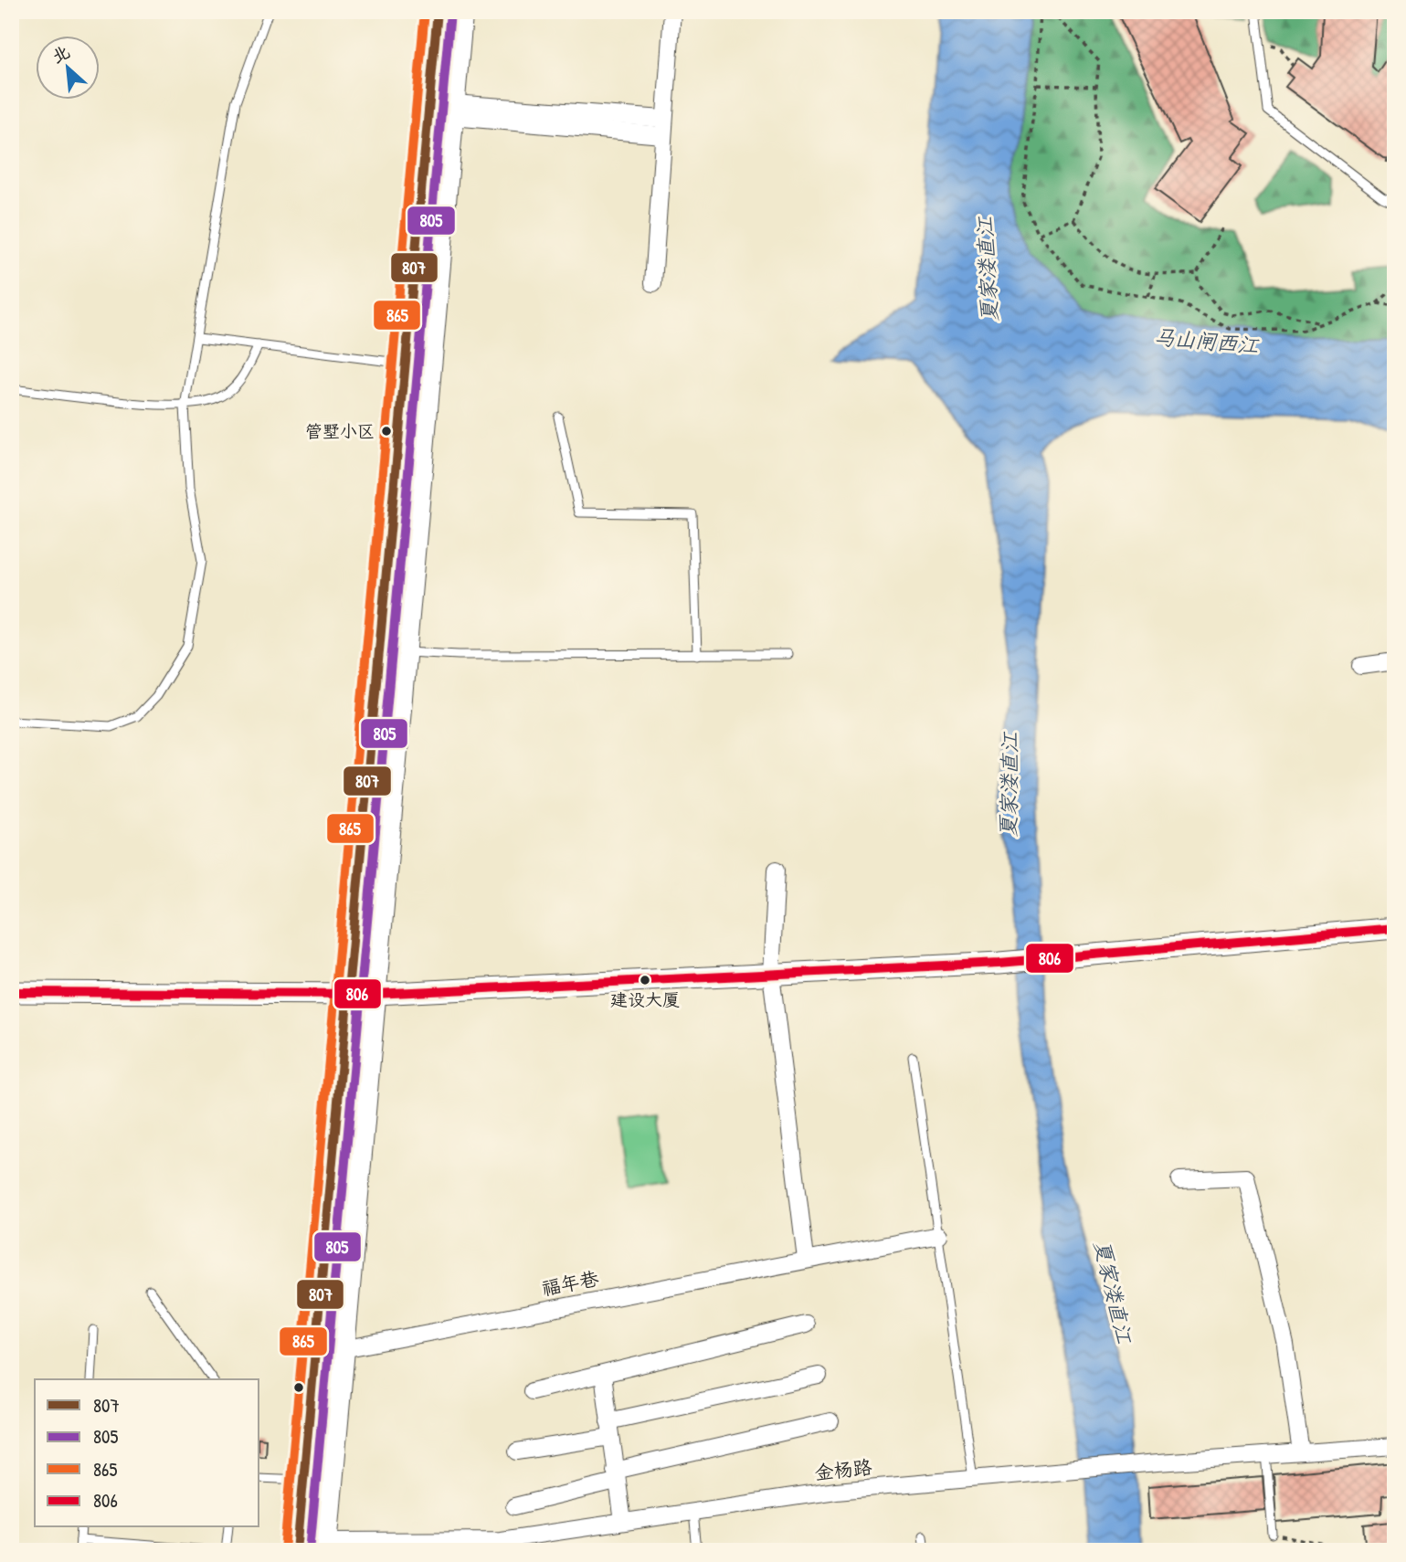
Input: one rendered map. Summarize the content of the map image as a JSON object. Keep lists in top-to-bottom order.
{
  "streets": {
    "street": ["福年巷", "金杨路"]
  },
  "water": ["夏家溇直江", "马山闸西江"],
  "places": ["管墅小区", "建设大厦"],
  "lines": [
    "transit line 807",
    "transit line 865",
    "transit line 805",
    "transit line 806"
  ],
  "legend": [
    "807",
    "805",
    "865",
    "806"
  ],
  "north": "top left"
}
